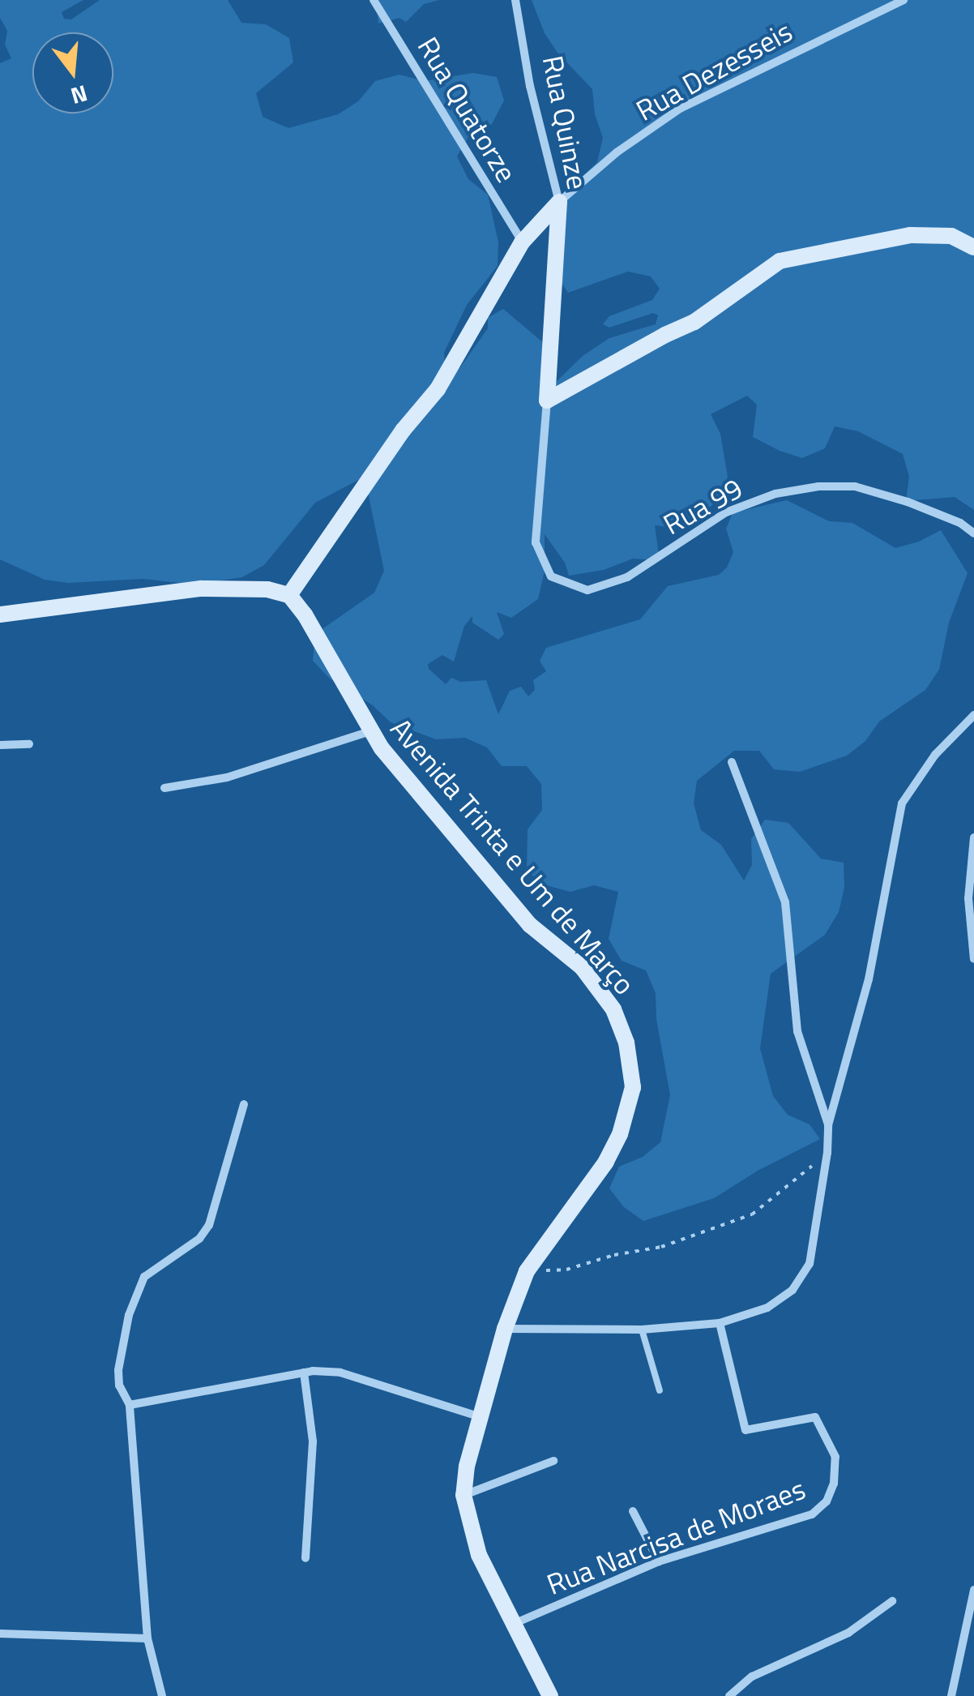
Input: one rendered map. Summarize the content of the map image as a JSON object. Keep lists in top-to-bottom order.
{
  "streets": {
    "street": [
      "Rua Dezesseis",
      "Rua Quatorze",
      "Rua Quinze",
      "Rua 99",
      "Avenida Trinta e Um de Março",
      "Rua Narcisa de Moraes"
    ]
  },
  "crossings": [
    ["Rua Dezesseis", "Rua Quinze"],
    ["Rua Quatorze", "Rua Quinze"],
    ["Rua Quinze", "Avenida Trinta e Um de Março"],
    ["Avenida Trinta e Um de Março", "Rua Narcisa de Moraes"]
  ],
  "north": "bottom"
}
